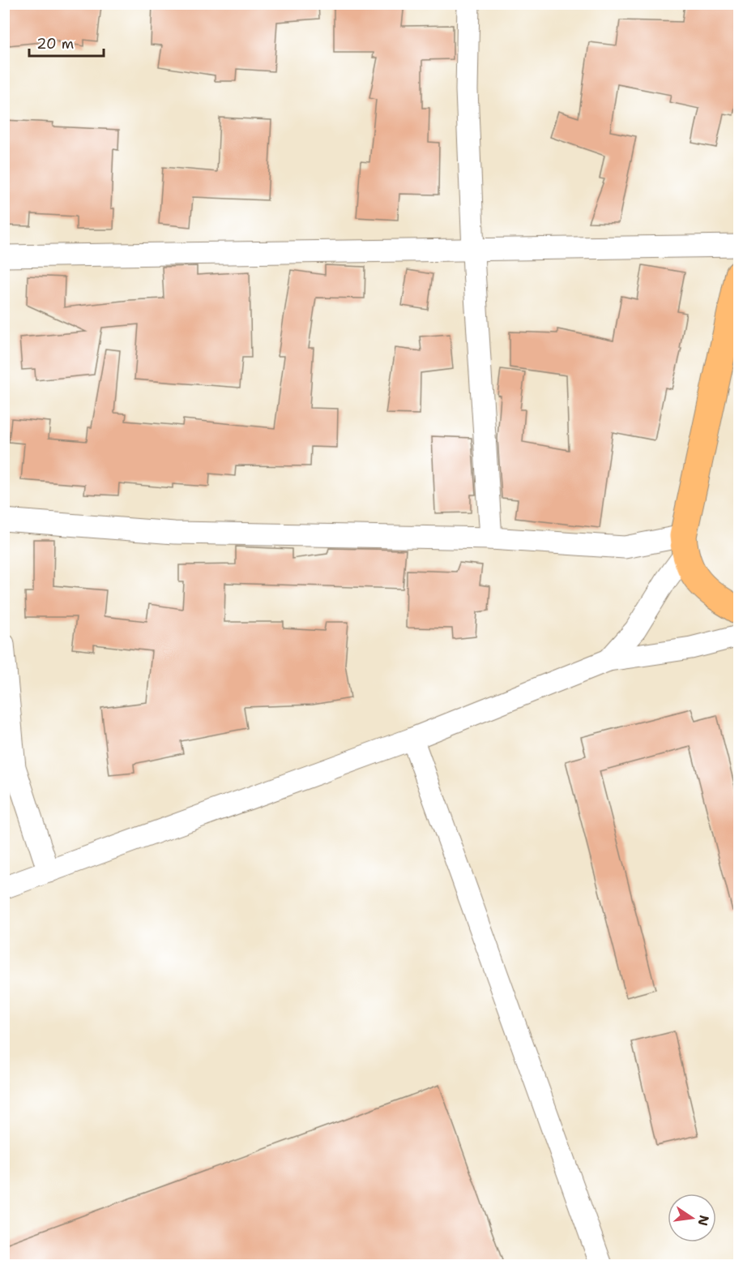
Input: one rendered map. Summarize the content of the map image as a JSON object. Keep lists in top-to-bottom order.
{
  "scale_bar": "20 m",
  "north": "right"
}
